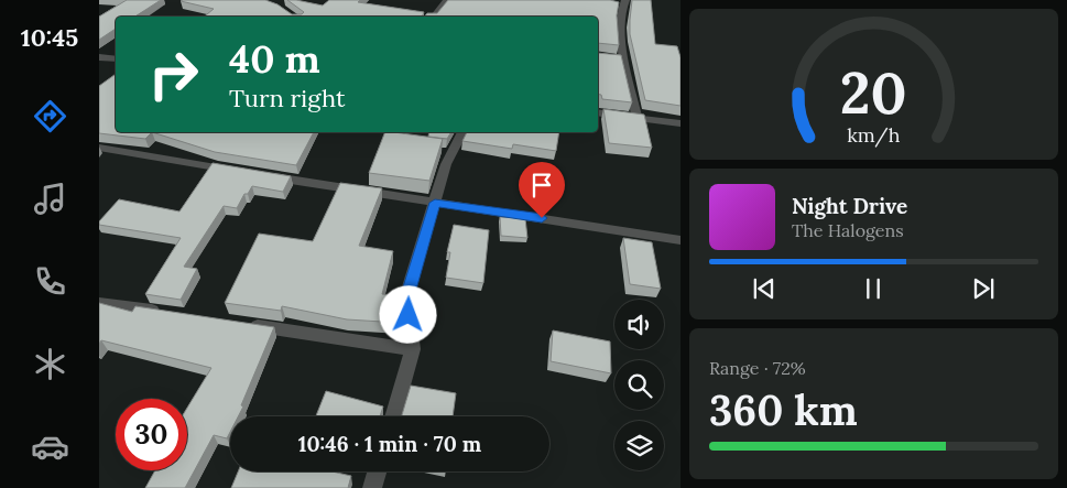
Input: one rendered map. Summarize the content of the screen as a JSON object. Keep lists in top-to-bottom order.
{
  "page": {
    "tabs": "10:45",
    "turn": ["40 m", "Turn right"],
    "song": ["Night Drive", "The Halogens"],
    "tile": ["Range · 72%", "360 km"],
    "limit": "30",
    "trip": "10:46 · 1 min · 70 m",
    "gauge": ["20", "km/h"]
  }
}
